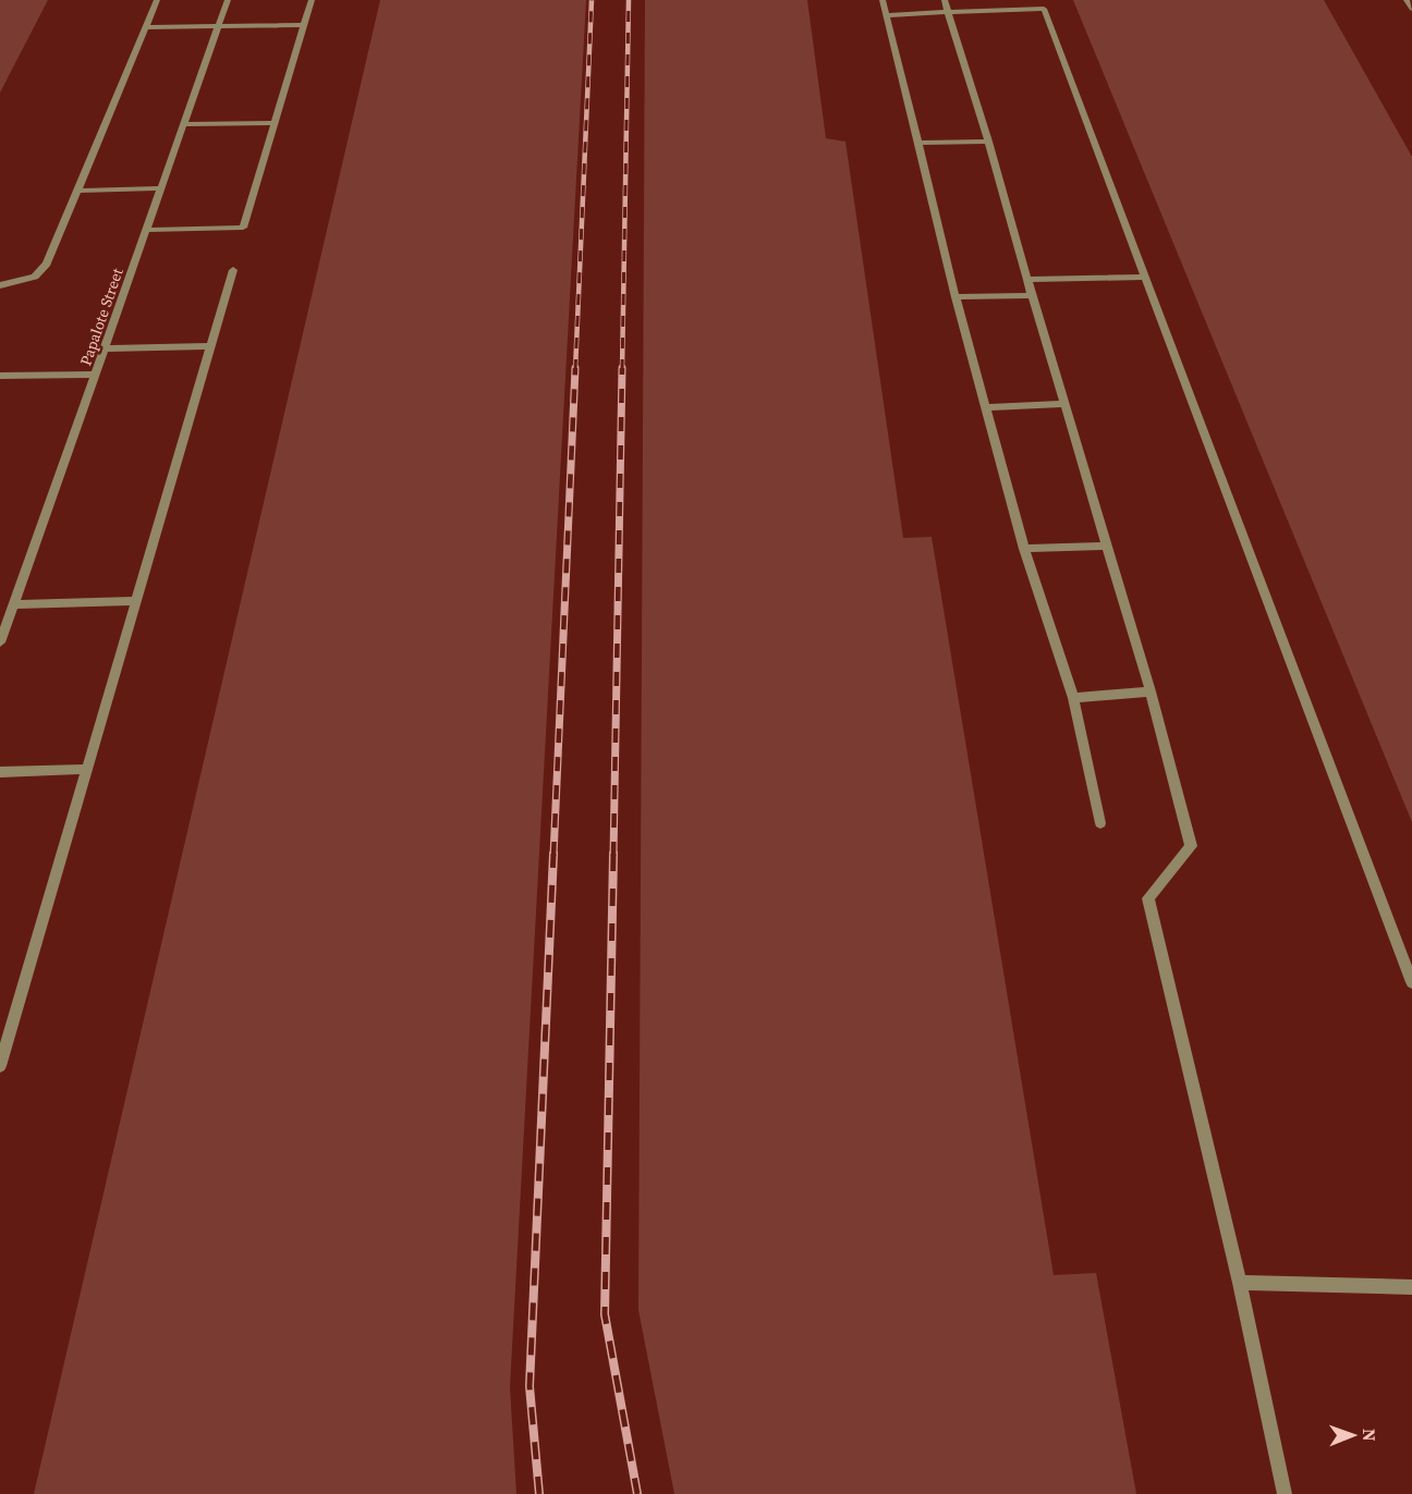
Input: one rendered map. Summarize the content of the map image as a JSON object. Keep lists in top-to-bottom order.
{
  "streets": {
    "street": ["Papalote Street"]
  },
  "north": "right"
}
